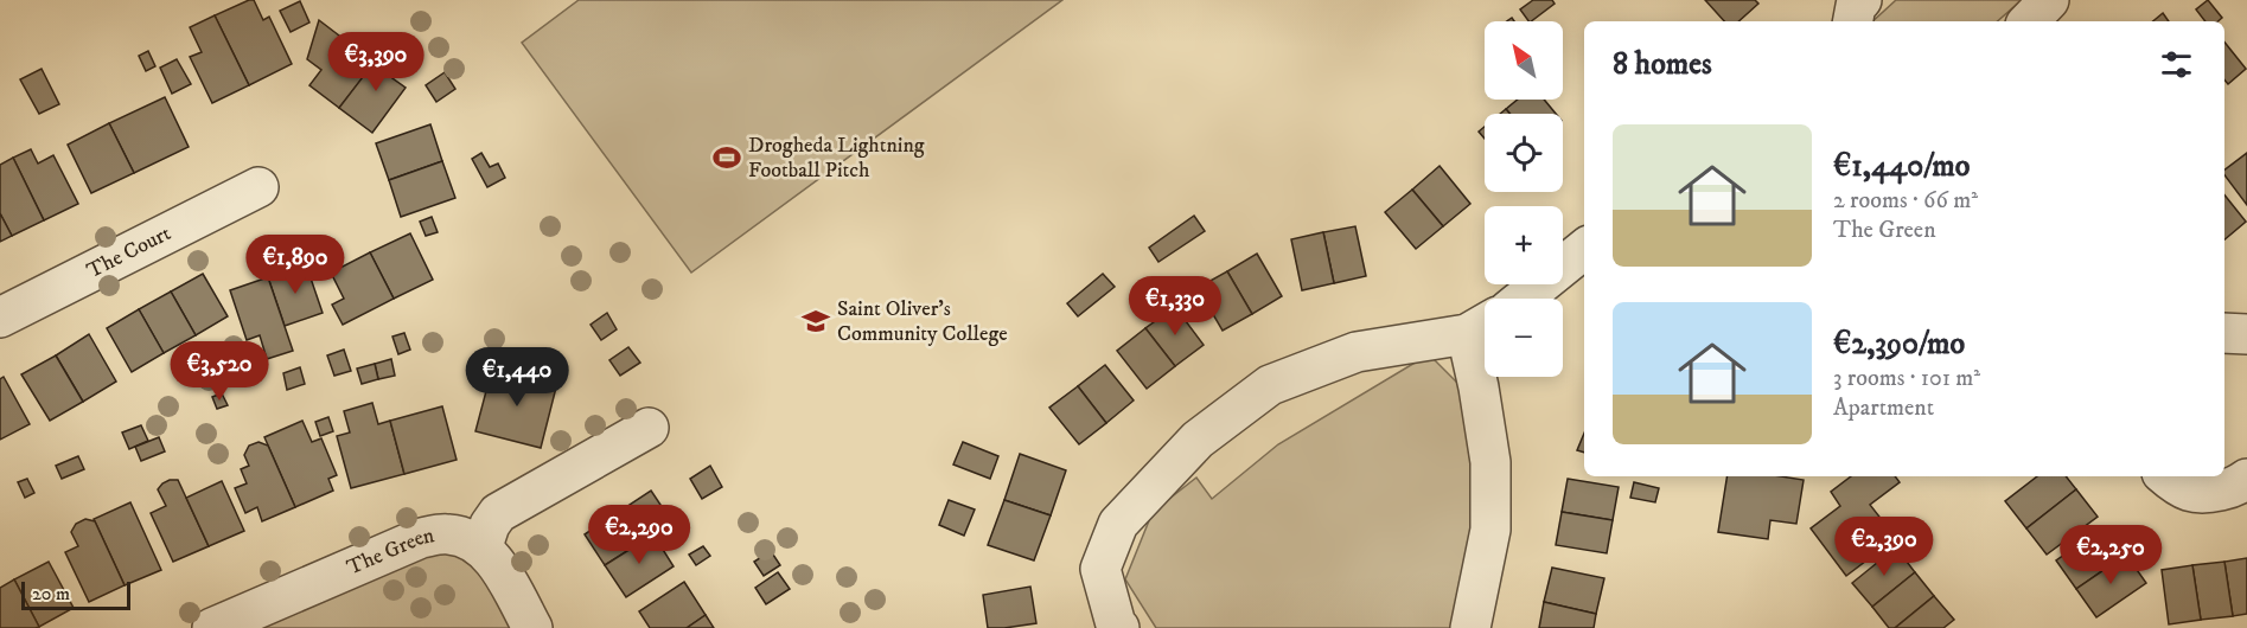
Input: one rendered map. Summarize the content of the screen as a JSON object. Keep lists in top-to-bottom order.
{
  "streets": {
    "street": ["The Court", "The Green"]
  },
  "places": {
    "sports": ["Drogheda Lightning Football Pitch"],
    "school or university": ["Saint Oliver's Community College"]
  },
  "scale_bar": "20 m",
  "north": "top left",
  "page": {
    "map_buttons": ["+", "−"],
    "heading": "8 homes",
    "price": [
      "€3,390",
      "€1,890",
      "€1,330",
      "€3,520",
      "€1,440",
      "€2,290",
      "€2,390",
      "€2,250"
    ],
    "list": [
      {
        "name": "€1,440/mo",
        "note": "2 rooms · 66 m² · The Green"
      },
      {
        "name": "€2,390/mo",
        "note": "3 rooms · 101 m² · Apartment"
      }
    ],
    "scale": "20 m"
  }
}
